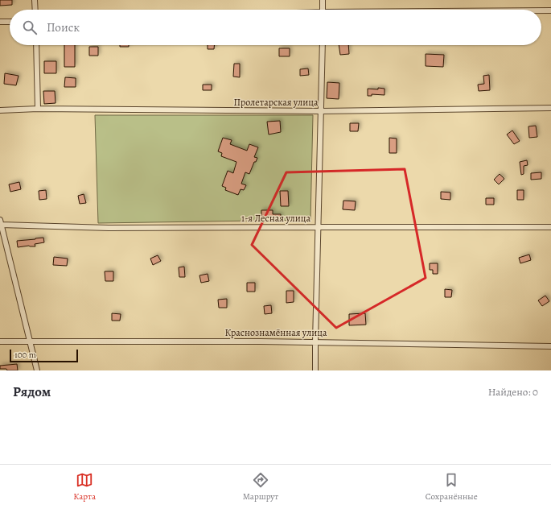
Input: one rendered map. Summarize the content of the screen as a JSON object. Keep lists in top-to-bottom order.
{
  "streets": {
    "street": ["Пролетарская улица", "1-я Лесная улица", "Краснознамённая улица"]
  },
  "scale_bar": "100 m",
  "page": {
    "search": "Поиск",
    "scale": "100 m",
    "heading": ["Рядом", "Найдено: 0"],
    "nav": ["Карта", "Маршрут", "Сохранённые"]
  }
}
